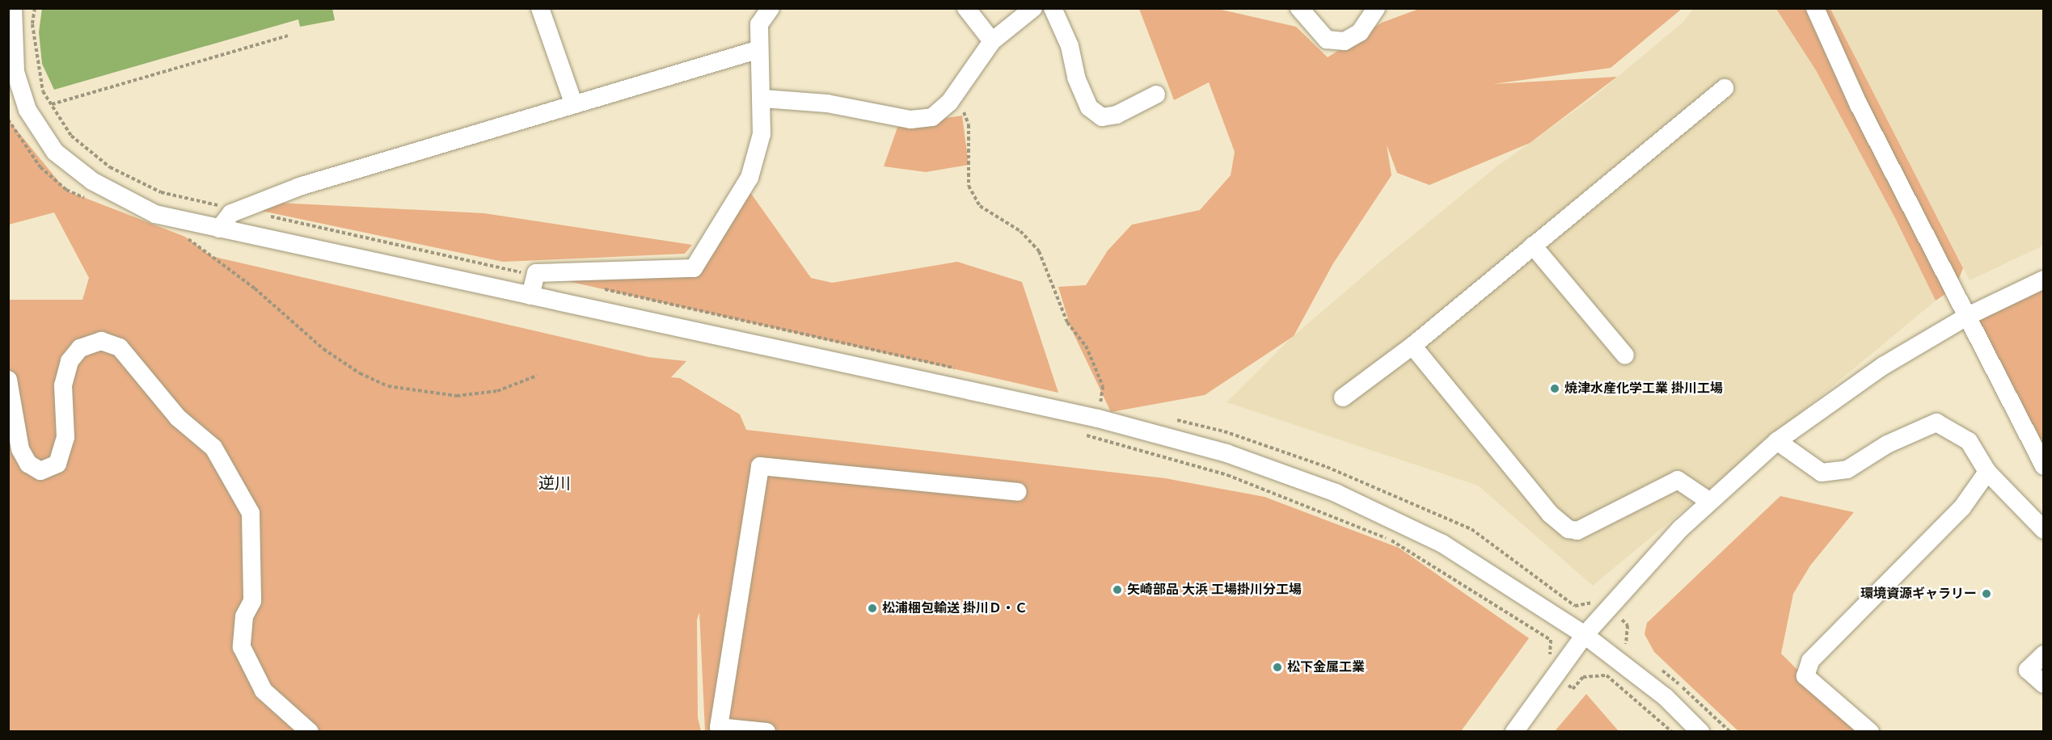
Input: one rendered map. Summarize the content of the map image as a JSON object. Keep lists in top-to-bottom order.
{
  "districts": ["逆川"],
  "places": [
    "焼津水産化学工業 掛川工場",
    "矢崎部品 大浜 工場掛川分工場",
    "環境資源ギャラリー",
    "松浦梱包輸送 掛川Ｄ・Ｃ",
    "松下金属工業"
  ]
}
